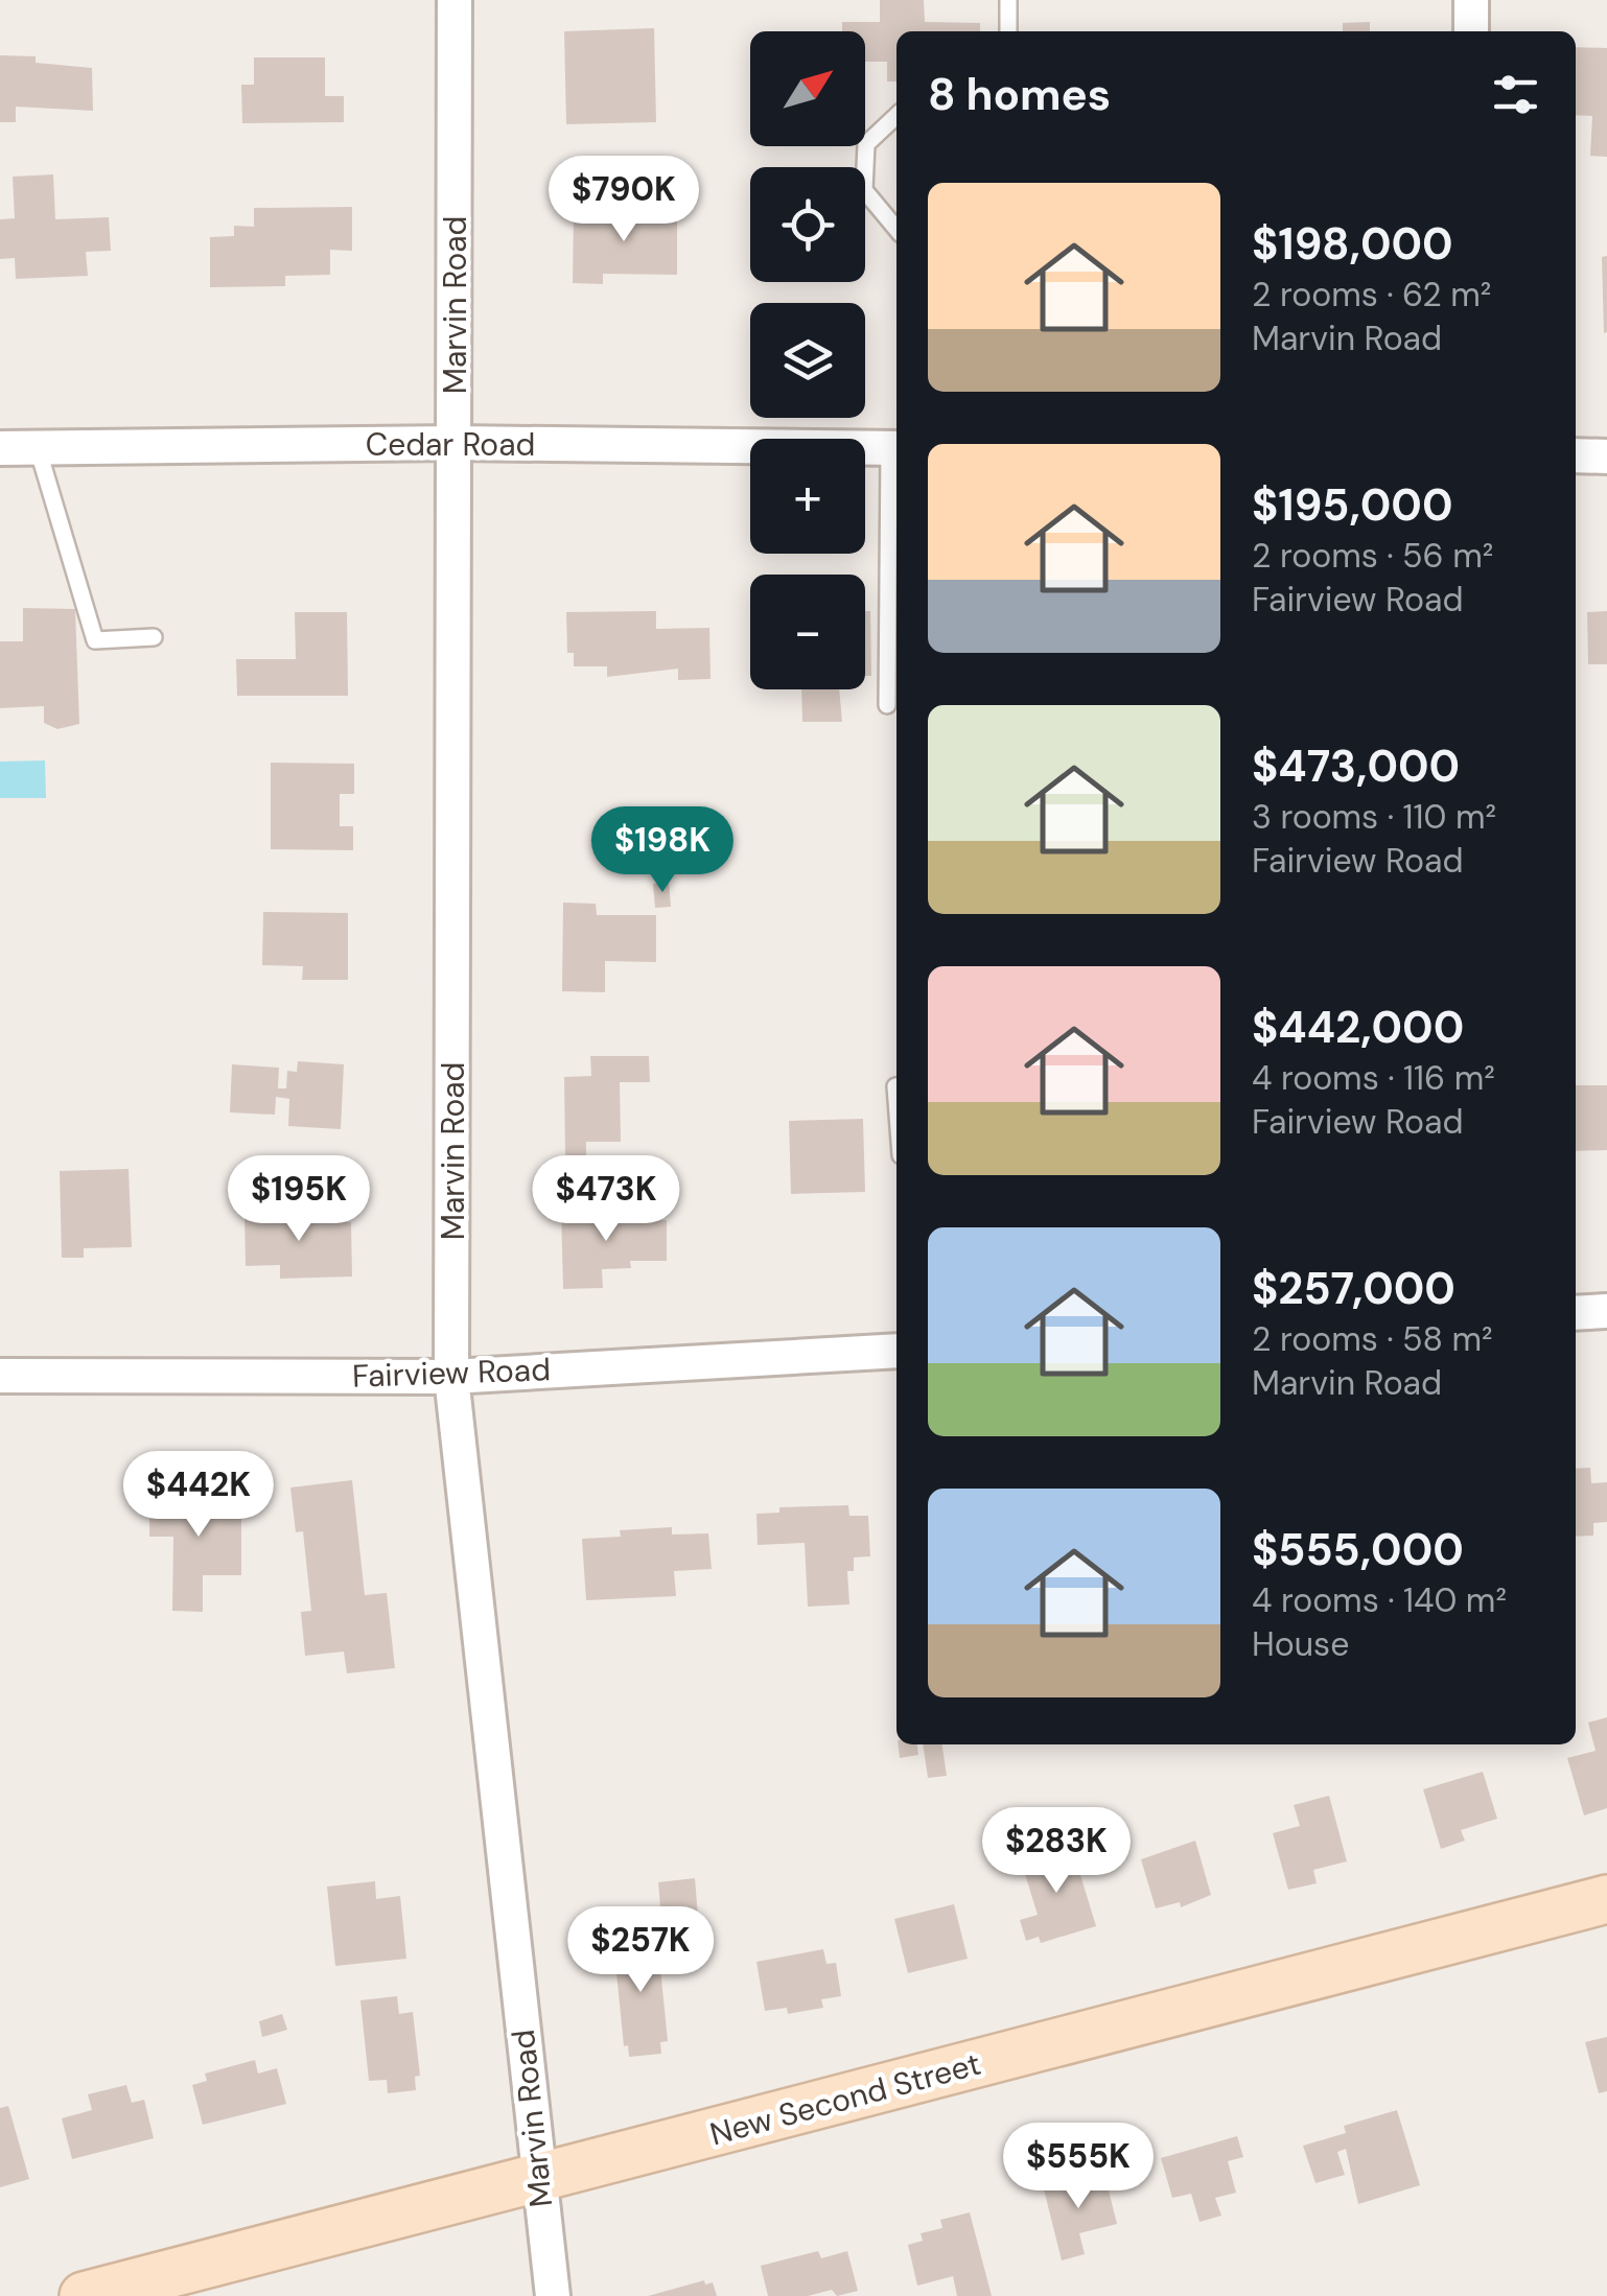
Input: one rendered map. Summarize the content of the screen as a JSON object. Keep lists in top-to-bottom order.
{
  "streets": {
    "street": [
      "Marvin Road",
      "Cedar Road",
      "Fairview Road",
      "New Second Street"
    ]
  },
  "crossings": [
    ["Marvin Road", "Cedar Road"],
    ["Marvin Road", "Fairview Road"],
    ["Marvin Road", "New Second Street"]
  ],
  "north": "top right",
  "page": {
    "map_buttons": ["+", "−"],
    "heading": "8 homes",
    "price": [
      "$790K",
      "$198K",
      "$195K",
      "$473K",
      "$442K",
      "$283K",
      "$257K",
      "$555K"
    ],
    "list": [
      {
        "name": "$198,000",
        "note": "2 rooms · 62 m² · Marvin Road"
      },
      {
        "name": "$195,000",
        "note": "2 rooms · 56 m² · Fairview Road"
      },
      {
        "name": "$473,000",
        "note": "3 rooms · 110 m² · Fairview Road"
      },
      {
        "name": "$442,000",
        "note": "4 rooms · 116 m² · Fairview Road"
      },
      {
        "name": "$257,000",
        "note": "2 rooms · 58 m² · Marvin Road"
      },
      {
        "name": "$555,000",
        "note": "4 rooms · 140 m² · House"
      }
    ]
  }
}
